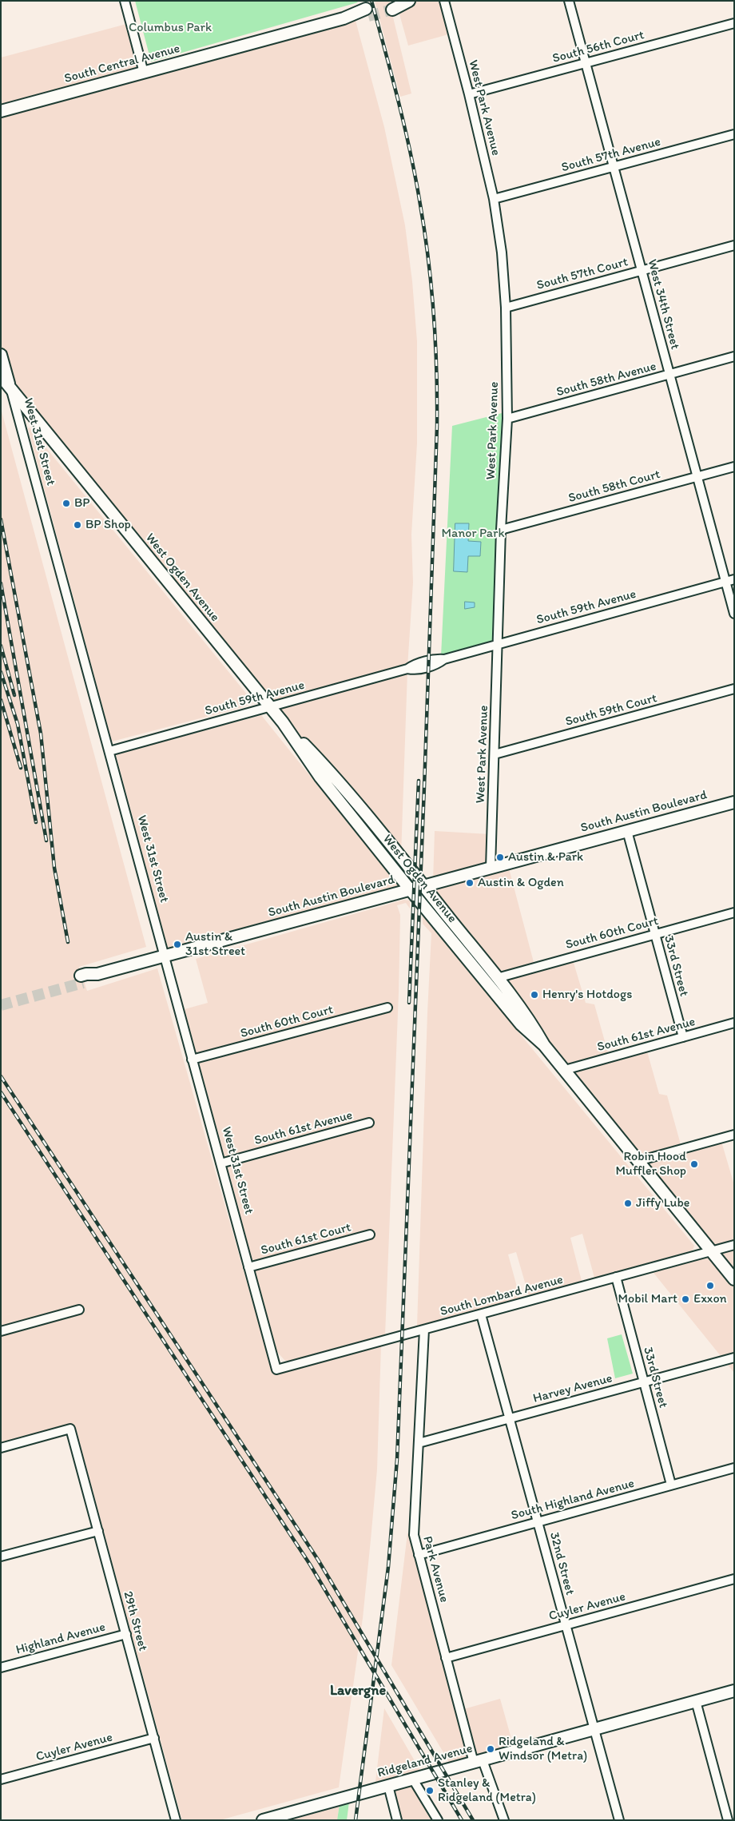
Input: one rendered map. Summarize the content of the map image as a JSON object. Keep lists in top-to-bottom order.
{
  "streets": {
    "main road": [
      "South Central Avenue",
      "West 31st Street",
      "West Ogden Avenue",
      "South Austin Boulevard",
      "Ridgeland Avenue"
    ],
    "street": [
      "South 56th Court",
      "West Park Avenue",
      "South 57th Avenue",
      "South 57th Court",
      "West 34th Street",
      "South 58th Avenue",
      "South 58th Court",
      "South 59th Avenue",
      "South 59th Court",
      "South 60th Court",
      "33rd Street",
      "South 61st Avenue",
      "South 61st Court",
      "South Lombard Avenue",
      "Harvey Avenue",
      "South Highland Avenue",
      "32nd Street",
      "Park Avenue",
      "Cuyler Avenue",
      "29th Street",
      "Highland Avenue"
    ]
  },
  "crossings": [
    ["South 56th Court", "West Park Avenue"],
    ["South 56th Court", "West 34th Street"],
    ["West Park Avenue", "South 57th Avenue"],
    ["West Park Avenue", "South 57th Court"],
    ["West Park Avenue", "South 58th Avenue"],
    ["West Park Avenue", "South 58th Court"],
    ["West Park Avenue", "South 59th Avenue"],
    ["West Park Avenue", "South 59th Court"],
    ["West Park Avenue", "South Austin Boulevard"],
    ["South 57th Avenue", "West 34th Street"],
    ["South 57th Court", "West 34th Street"],
    ["West 34th Street", "South 58th Avenue"],
    ["West 34th Street", "South 58th Court"],
    ["West 34th Street", "South 59th Avenue"],
    ["West 31st Street", "West Ogden Avenue"],
    ["West 31st Street", "South 59th Avenue"],
    ["West 31st Street", "South Austin Boulevard"],
    ["West 31st Street", "South 60th Court"],
    ["West 31st Street", "South 61st Avenue"],
    ["West 31st Street", "South 61st Court"],
    ["West 31st Street", "South Lombard Avenue"],
    ["West Ogden Avenue", "South 59th Avenue"],
    ["West Ogden Avenue", "South Austin Boulevard"],
    ["West Ogden Avenue", "South 60th Court"],
    ["West Ogden Avenue", "South 61st Avenue"],
    ["West Ogden Avenue", "South Lombard Avenue"],
    ["South Austin Boulevard", "33rd Street"],
    ["South 60th Court", "33rd Street"],
    ["33rd Street", "South 61st Avenue"],
    ["33rd Street", "South Lombard Avenue"],
    ["33rd Street", "Harvey Avenue"],
    ["33rd Street", "South Highland Avenue"],
    ["South Lombard Avenue", "32nd Street"],
    ["South Lombard Avenue", "Park Avenue"],
    ["Harvey Avenue", "32nd Street"],
    ["Harvey Avenue", "Park Avenue"],
    ["South Highland Avenue", "32nd Street"],
    ["South Highland Avenue", "Park Avenue"],
    ["32nd Street", "Cuyler Avenue"],
    ["32nd Street", "Ridgeland Avenue"],
    ["Park Avenue", "Cuyler Avenue"],
    ["Park Avenue", "Ridgeland Avenue"],
    ["Cuyler Avenue", "29th Street"],
    ["29th Street", "Highland Avenue"]
  ],
  "districts": ["Lavergne"],
  "parks": ["Columbus Park", "Manor Park"],
  "places": [
    "BP",
    "BP Shop",
    "Austin & Park",
    "Austin & Ogden",
    "Austin & 31st Street",
    "Henry's Hotdogs",
    "Robin Hood Muffler Shop",
    "Jiffy Lube",
    "Exxon",
    "Mobil Mart",
    "Ridgeland & Windsor (Metra)",
    "Stanley & Ridgeland (Metra)"
  ]
}
